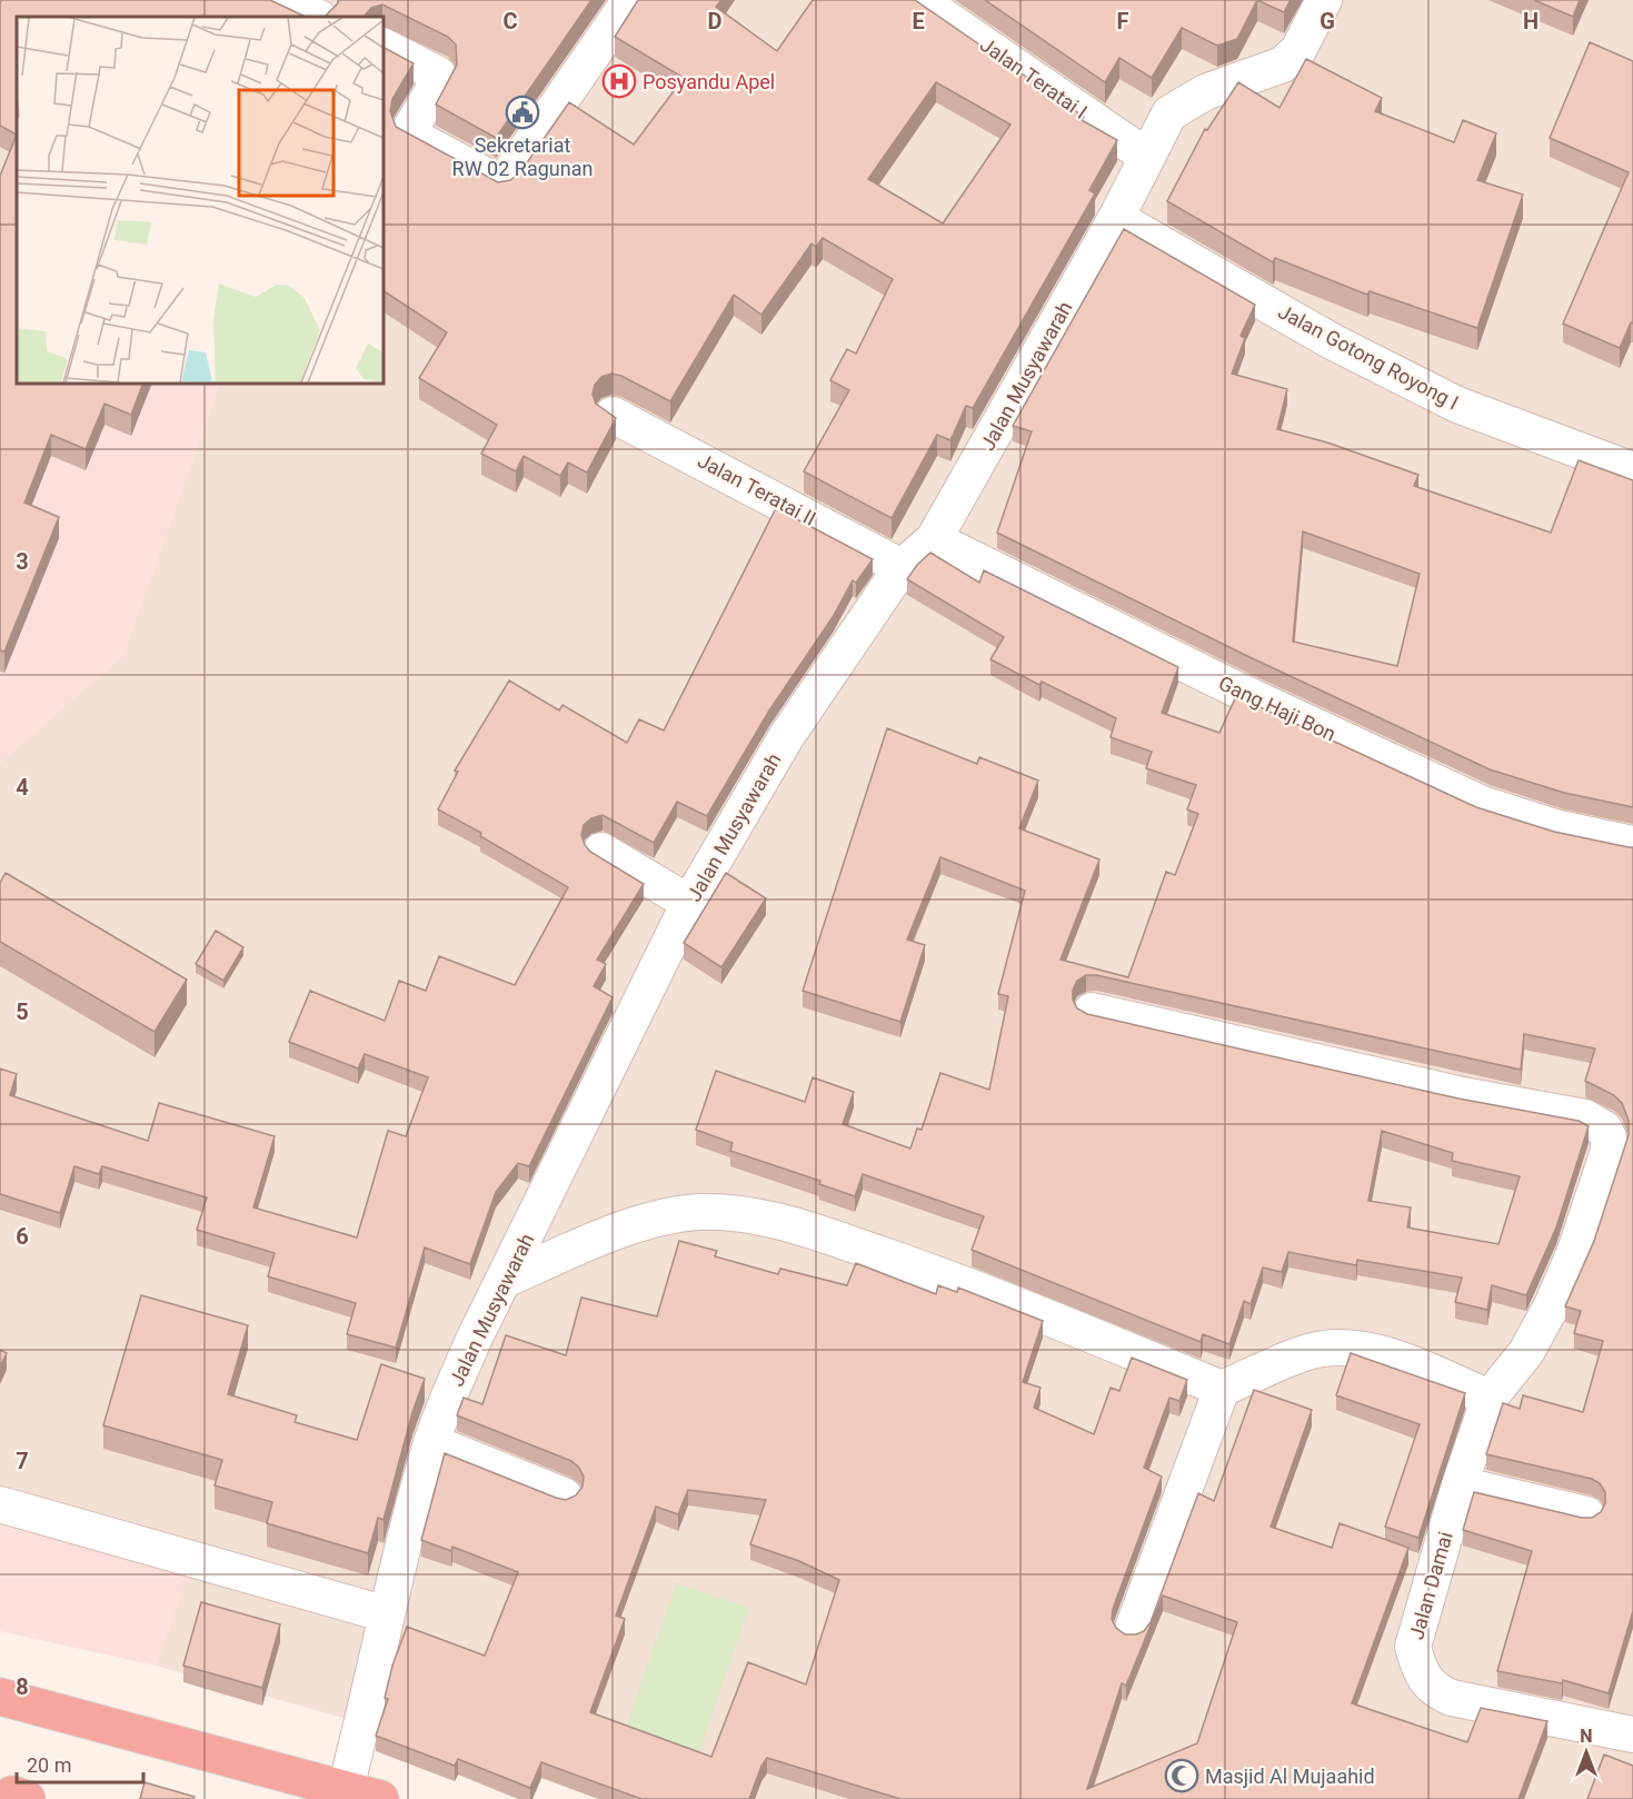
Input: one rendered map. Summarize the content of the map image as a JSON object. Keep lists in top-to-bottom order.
{
  "streets": {
    "street": [
      "Jalan Teratai I",
      "Jalan Gotong Royong I",
      "Jalan Musyawarah",
      "Jalan Teratai II",
      "Gang Haji Bon",
      "Jalan Damai"
    ]
  },
  "crossings": [
    ["Jalan Teratai I", "Jalan Musyawarah"],
    ["Jalan Gotong Royong I", "Jalan Musyawarah"],
    ["Jalan Musyawarah", "Jalan Teratai II"],
    ["Jalan Musyawarah", "Gang Haji Bon"]
  ],
  "places": {
    "hospital": ["Posyandu Apel"],
    "public building": ["Sekretariat RW 02 Ragunan"],
    "mosque": ["Masjid Al Mujaahid"]
  },
  "scale_bar": "20 m",
  "north": "top",
  "grid": {
    "columns": [
      "C",
      "D",
      "E",
      "F",
      "G",
      "H"
    ],
    "rows": [
      "3",
      "4",
      "5",
      "6",
      "7",
      "8"
    ]
  }
}
